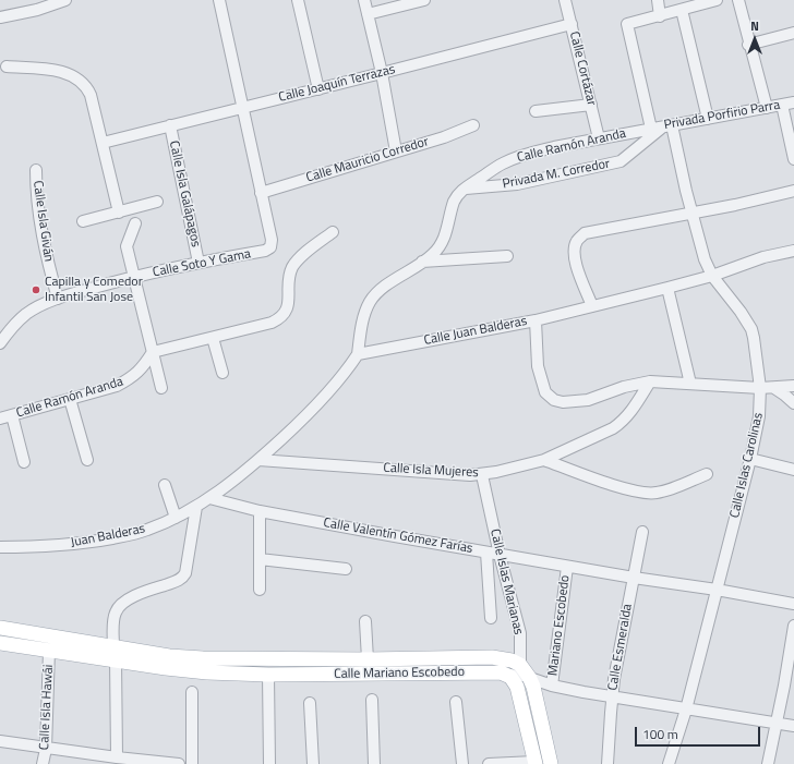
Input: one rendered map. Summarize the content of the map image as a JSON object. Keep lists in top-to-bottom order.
{
  "streets": {
    "main road": ["Calle Mariano Escobedo"],
    "street": [
      "Calle Cortázar",
      "Calle Joaquín Terrazas",
      "Privada Porfirio Parra",
      "Calle Ramón Aranda",
      "Calle Mauricio Corredor",
      "Privada M. Corredor",
      "Calle Isla Galápagos",
      "Calle Isla Giván",
      "Calle Soto Y Gama",
      "Calle Juan Balderas",
      "Calle Islas Carolinas",
      "Calle Isla Mujeres",
      "Juan Balderas",
      "Calle Valentín Gómez Farías",
      "Calle Islas Marianas",
      "Mariano Escobedo",
      "Calle Esmeralda",
      "Calle Isla Hawái"
    ]
  },
  "crossings": [
    ["Calle Cortázar", "Calle Joaquín Terrazas"],
    ["Calle Cortázar", "Calle Ramón Aranda"],
    ["Calle Joaquín Terrazas", "Calle Isla Galápagos"],
    ["Privada Porfirio Parra", "Calle Ramón Aranda"],
    ["Privada Porfirio Parra", "Privada M. Corredor"],
    ["Privada Porfirio Parra", "Calle Islas Carolinas"],
    ["Calle Ramón Aranda", "Privada M. Corredor"],
    ["Calle Ramón Aranda", "Calle Juan Balderas"],
    ["Calle Mauricio Corredor", "Calle Soto Y Gama"],
    ["Privada M. Corredor", "Calle Islas Carolinas"],
    ["Calle Isla Galápagos", "Calle Soto Y Gama"],
    ["Calle Isla Giván", "Calle Soto Y Gama"],
    ["Calle Juan Balderas", "Calle Islas Carolinas"],
    ["Calle Islas Carolinas", "Calle Valentín Gómez Farías"],
    ["Calle Islas Carolinas", "Calle Mariano Escobedo"],
    ["Calle Isla Mujeres", "Calle Islas Marianas"],
    ["Juan Balderas", "Calle Valentín Gómez Farías"],
    ["Calle Valentín Gómez Farías", "Calle Islas Marianas"],
    ["Calle Valentín Gómez Farías", "Mariano Escobedo"],
    ["Calle Valentín Gómez Farías", "Calle Esmeralda"],
    ["Calle Islas Marianas", "Calle Mariano Escobedo"],
    ["Mariano Escobedo", "Calle Mariano Escobedo"],
    ["Calle Esmeralda", "Calle Mariano Escobedo"],
    ["Calle Mariano Escobedo", "Calle Isla Hawái"]
  ],
  "places": ["Capilla y Comedor Infantil San Jose"],
  "scale_bar": "100 m",
  "north": "top"
}
